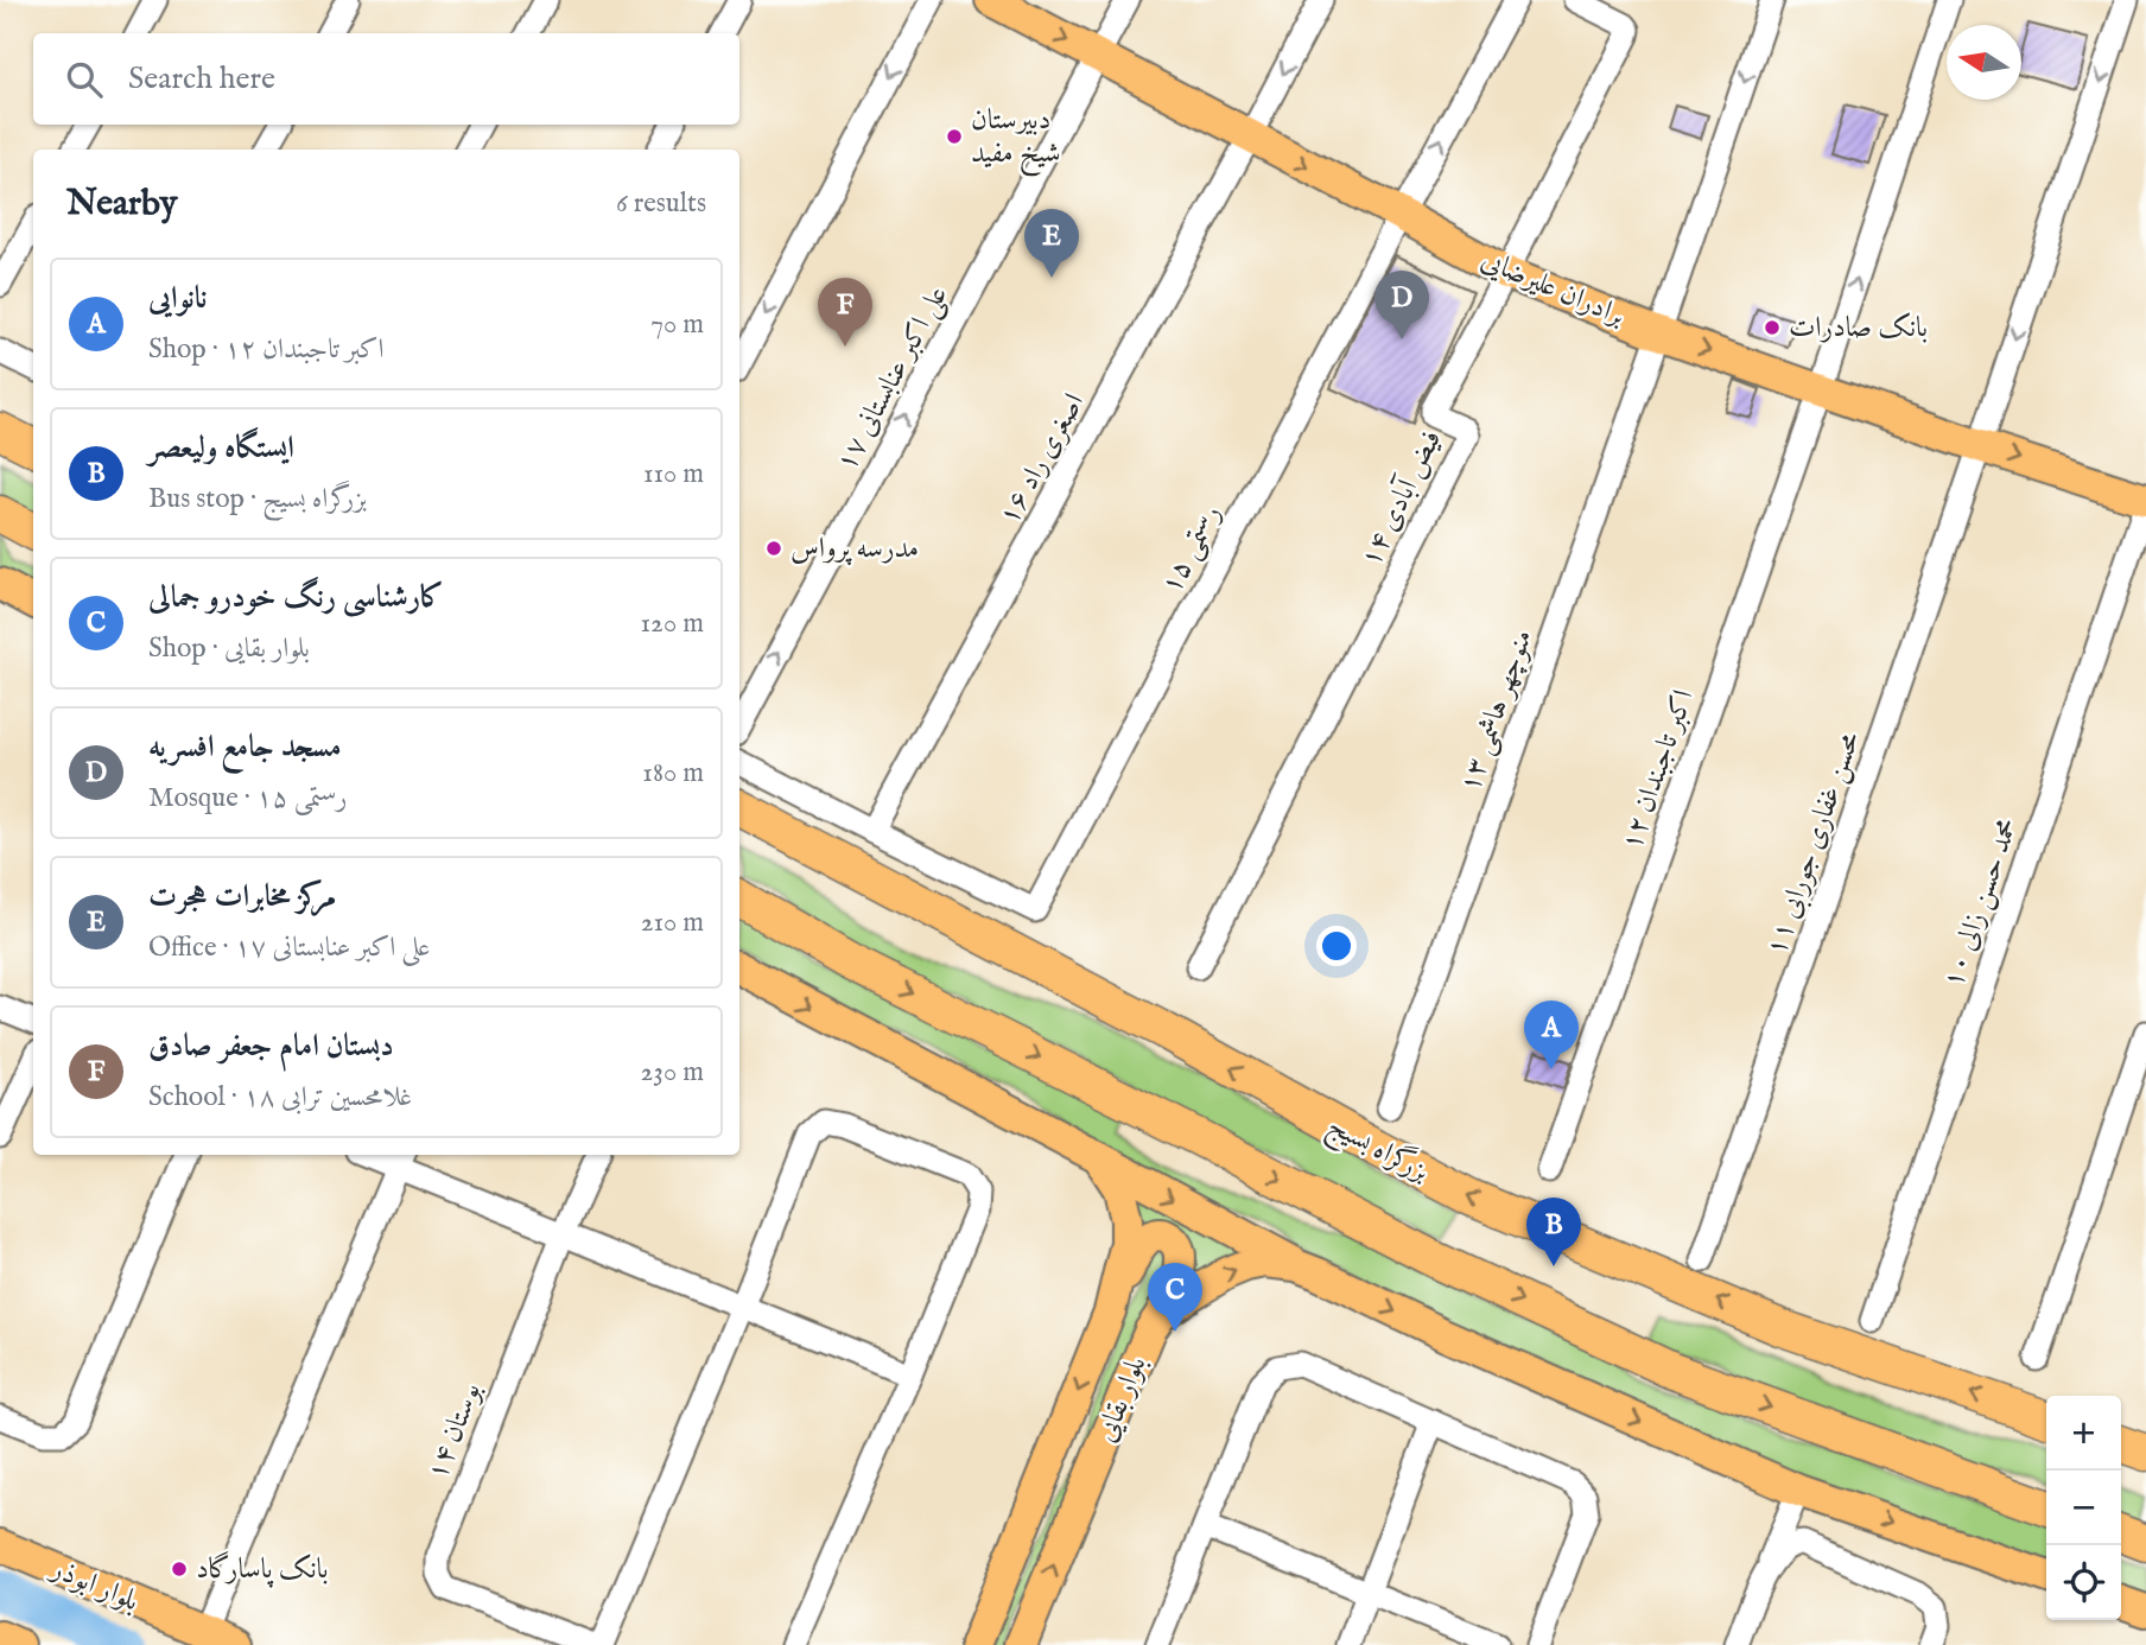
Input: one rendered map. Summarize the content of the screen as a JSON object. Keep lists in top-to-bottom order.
{
  "streets": {
    "highway": ["بزرگراه بسیج"],
    "main road": ["برادران علیرضایی", "بلوار بقایی", "بلوار ابوذر"],
    "street": [
      "علی اکبر عنابستانی ۱۷",
      "اصغری راد ۱۶",
      "فیض آبادی ۱۴",
      "رستمی ۱۵",
      "منوچهر هاشمی ۱۳",
      "اکبر تاجبندان ۱۲",
      "محسن غفاری جورابی ۱۱",
      "محمد حسن زالی ۱۰",
      "بوستان ۱۴"
    ]
  },
  "crossings": [
    ["برادران علیرضایی", "علی اکبر عنابستانی ۱۷"],
    ["برادران علیرضایی", "اصغری راد ۱۶"],
    ["برادران علیرضایی", "فیض آبادی ۱۴"],
    ["برادران علیرضایی", "رستمی ۱۵"],
    ["برادران علیرضایی", "منوچهر هاشمی ۱۳"],
    ["برادران علیرضایی", "اکبر تاجبندان ۱۲"],
    ["برادران علیرضایی", "محسن غفاری جورابی ۱۱"],
    ["برادران علیرضایی", "محمد حسن زالی ۱۰"],
    ["اصغری راد ۱۶", "رستمی ۱۵"]
  ],
  "one_way": ["برادران علیرضایی", "محسن غفاری جورابی ۱۱"],
  "places": [
    "دبیرستان شیخ مفید",
    "بانک صادرات",
    "مدرسه پرواس",
    "بانک پاسارگاد"
  ],
  "north": "left",
  "page": {
    "search": "Search here",
    "heading": ["Nearby", "6 results"],
    "pins": [
      "E",
      "D",
      "F",
      "A",
      "B",
      "C"
    ],
    "list": [
      {
        "mark": "A",
        "name": "نانوایی",
        "note": "Shop · اکبر تاجبندان ۱۲",
        "value": "70 m"
      },
      {
        "mark": "B",
        "name": "ایستگاه ولیعصر",
        "note": "Bus stop · بزرگراه بسیج",
        "value": "110 m"
      },
      {
        "mark": "C",
        "name": "کارشناسی رنگ خودرو جمالی",
        "note": "Shop · بلوار بقایی",
        "value": "120 m"
      },
      {
        "mark": "D",
        "name": "مسجد جامع افسریه",
        "note": "Mosque · رستمی ۱۵",
        "value": "180 m"
      },
      {
        "mark": "E",
        "name": "مرکز مخابرات هجرت",
        "note": "Office · علی اکبر عنابستانی ۱۷",
        "value": "210 m"
      },
      {
        "mark": "F",
        "name": "دبستان امام جعفر صادق",
        "note": "School · غلامحسین ترابی ۱۸",
        "value": "230 m"
      }
    ],
    "map_buttons": ["+", "−"]
  }
}
